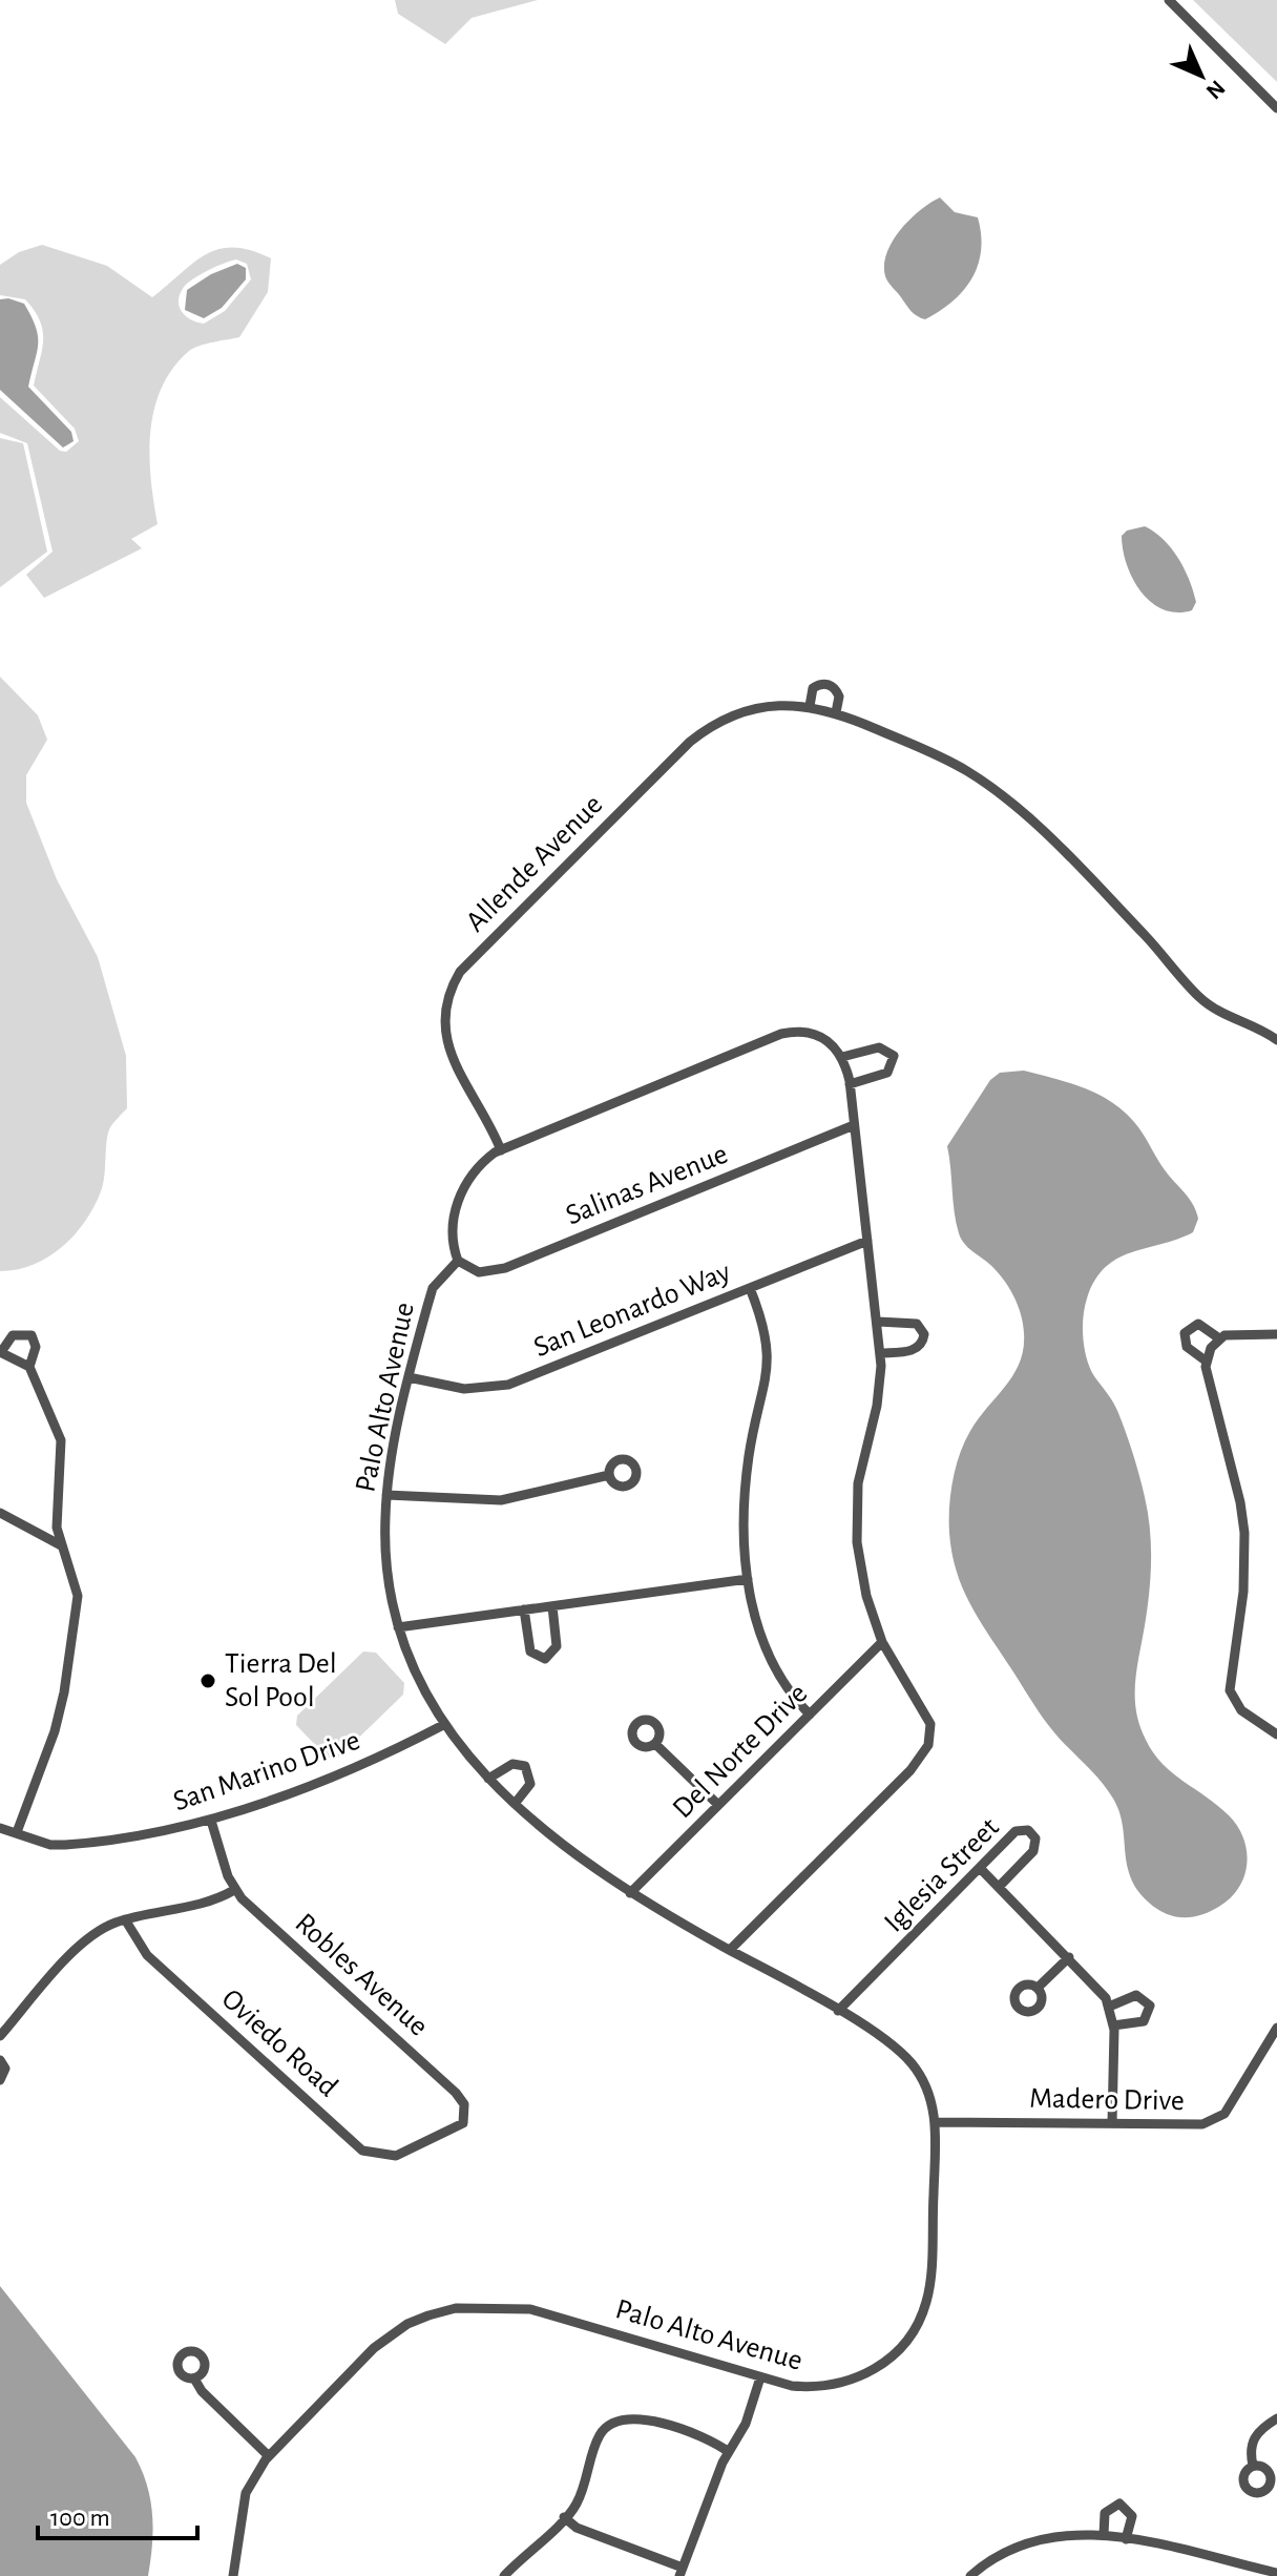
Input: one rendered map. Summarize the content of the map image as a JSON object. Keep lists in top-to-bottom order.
{
  "streets": {
    "street": [
      "Allende Avenue",
      "Salinas Avenue",
      "San Leonardo Way",
      "Palo Alto Avenue",
      "Del Norte Drive",
      "San Marino Drive",
      "Iglesia Street",
      "Robles Avenue",
      "Oviedo Road",
      "Madero Drive"
    ]
  },
  "crossings": [
    ["Salinas Avenue", "Palo Alto Avenue"],
    ["San Leonardo Way", "Palo Alto Avenue"],
    ["Palo Alto Avenue", "Del Norte Drive"],
    ["Palo Alto Avenue", "San Marino Drive"],
    ["Palo Alto Avenue", "Iglesia Street"],
    ["Palo Alto Avenue", "Madero Drive"],
    ["San Marino Drive", "Robles Avenue"],
    ["Robles Avenue", "Oviedo Road"]
  ],
  "places": ["Tierra Del Sol Pool"],
  "scale_bar": "100 m",
  "north": "bottom right"
}
